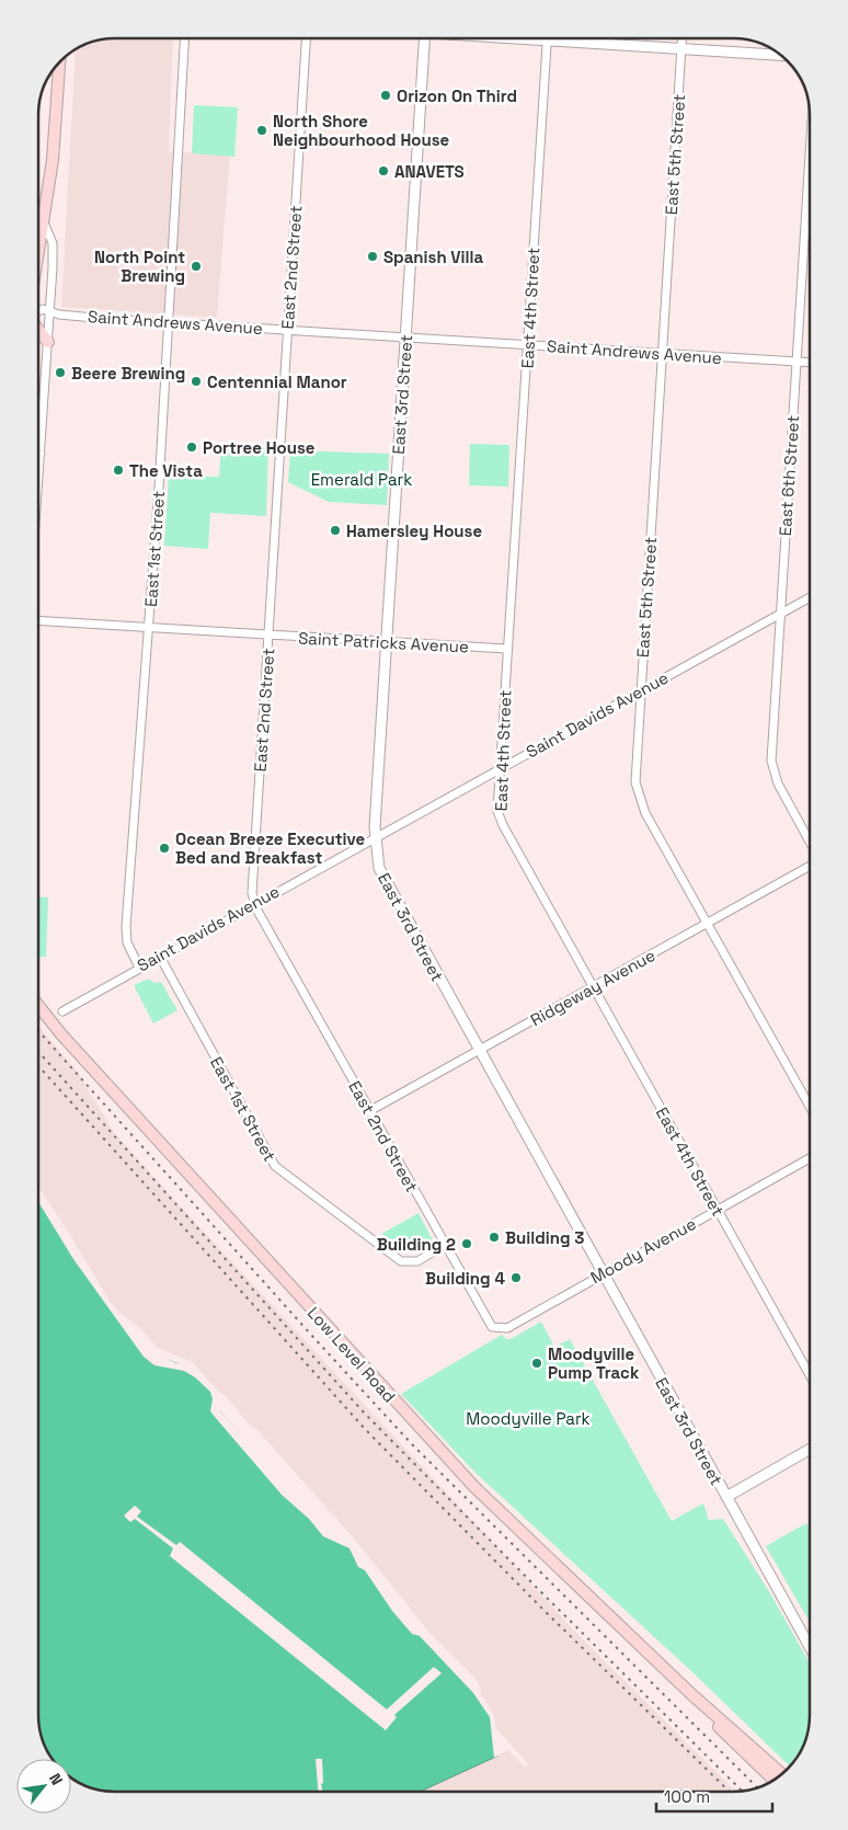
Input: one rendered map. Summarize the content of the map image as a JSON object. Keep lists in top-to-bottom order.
{
  "streets": {
    "main road": ["Low Level Road"],
    "street": [
      "East 5th Street",
      "East 2nd Street",
      "East 4th Street",
      "Saint Andrews Avenue",
      "East 3rd Street",
      "East 6th Street",
      "East 1st Street",
      "Saint Patricks Avenue",
      "Saint Davids Avenue",
      "Ridgeway Avenue",
      "Moody Avenue"
    ]
  },
  "crossings": [
    ["East 5th Street", "Saint Andrews Avenue"],
    ["East 5th Street", "Saint Davids Avenue"],
    ["East 5th Street", "Ridgeway Avenue"],
    ["East 2nd Street", "Saint Andrews Avenue"],
    ["East 2nd Street", "East 1st Street"],
    ["East 2nd Street", "Saint Patricks Avenue"],
    ["East 2nd Street", "Saint Davids Avenue"],
    ["East 2nd Street", "Ridgeway Avenue"],
    ["East 2nd Street", "Moody Avenue"],
    ["East 4th Street", "Saint Andrews Avenue"],
    ["East 4th Street", "Saint Patricks Avenue"],
    ["East 4th Street", "Saint Davids Avenue"],
    ["East 4th Street", "Ridgeway Avenue"],
    ["East 4th Street", "Moody Avenue"],
    ["Saint Andrews Avenue", "East 3rd Street"],
    ["Saint Andrews Avenue", "East 6th Street"],
    ["Saint Andrews Avenue", "East 1st Street"],
    ["East 3rd Street", "Saint Patricks Avenue"],
    ["East 3rd Street", "Saint Davids Avenue"],
    ["East 3rd Street", "Ridgeway Avenue"],
    ["East 3rd Street", "Moody Avenue"],
    ["East 6th Street", "Saint Davids Avenue"],
    ["East 1st Street", "Saint Patricks Avenue"],
    ["East 1st Street", "Saint Davids Avenue"]
  ],
  "parks": ["Emerald Park", "Moodyville Park"],
  "places": [
    "Orizon On Third",
    "North Shore Neighbourhood House",
    "ANAVETS",
    "Spanish Villa",
    "North Point Brewing",
    "Beere Brewing",
    "Centennial Manor",
    "Portree House",
    "The Vista",
    "Hamersley House",
    "Ocean Breeze Executive Bed and Breakfast",
    "Building 3",
    "Building 2",
    "Building 4",
    "Moodyville Pump Track"
  ],
  "scale_bar": "100 m",
  "north": "top right"
}
